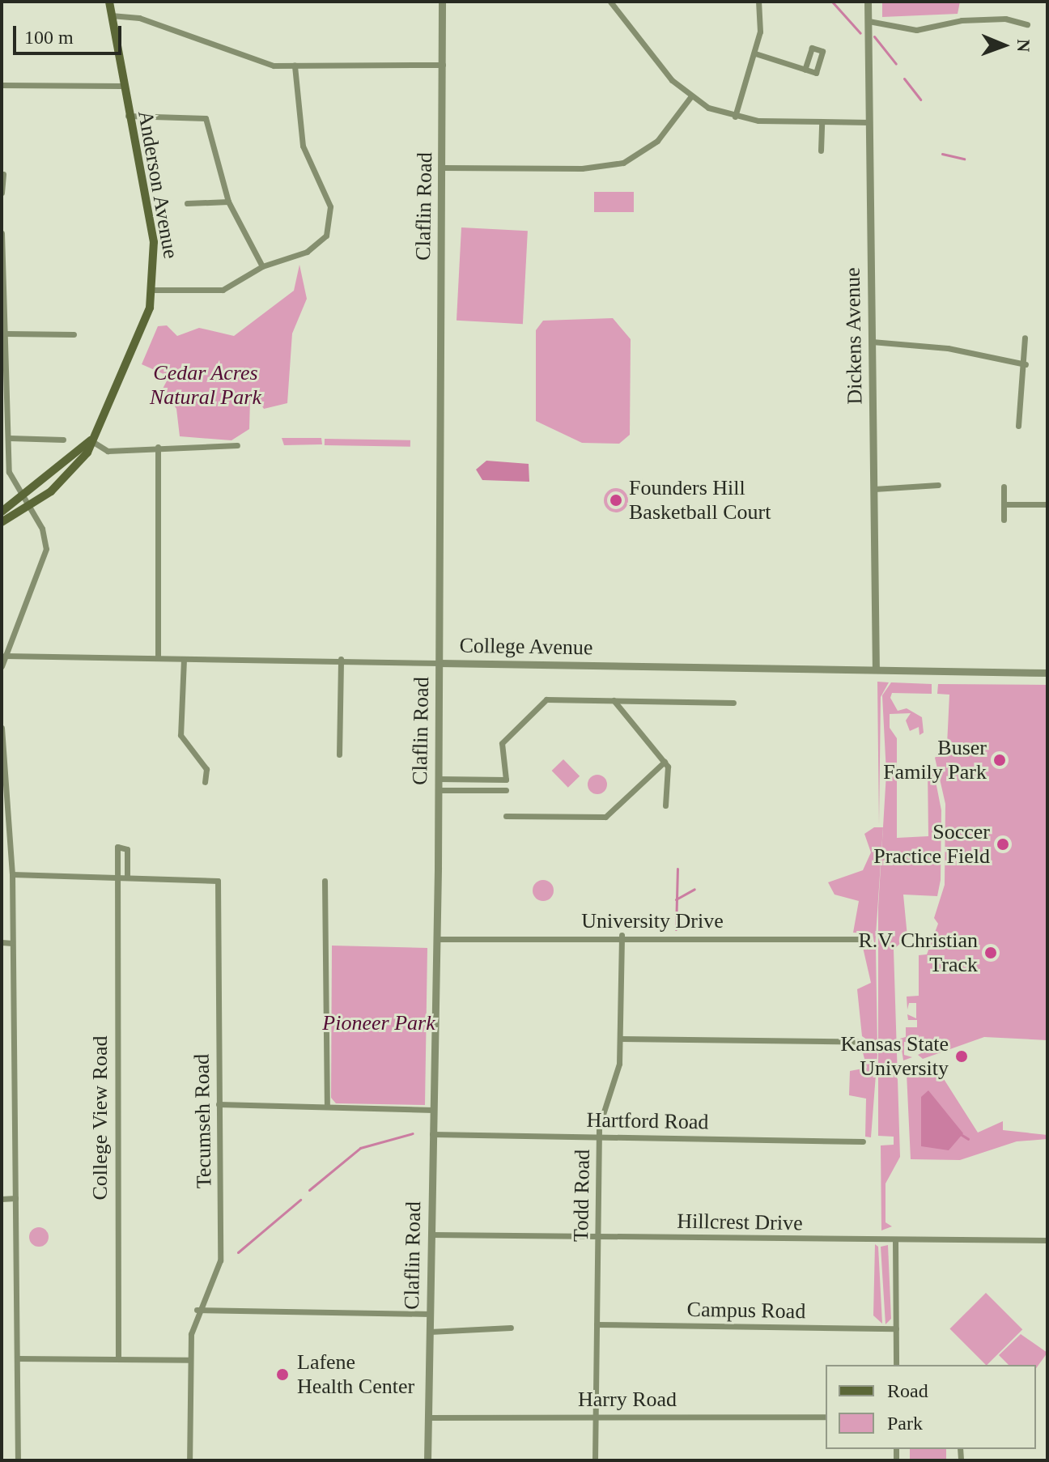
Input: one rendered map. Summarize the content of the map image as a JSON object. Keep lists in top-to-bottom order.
{
  "streets": {
    "main road": ["Anderson Avenue"],
    "street": [
      "Claflin Road",
      "Dickens Avenue",
      "College Avenue",
      "University Drive",
      "College View Road",
      "Tecumseh Road",
      "Hartford Road",
      "Todd Road",
      "Hillcrest Drive",
      "Campus Road",
      "Harry Road"
    ]
  },
  "crossings": [
    ["Claflin Road", "College Avenue"],
    ["Claflin Road", "University Drive"],
    ["Claflin Road", "Hartford Road"],
    ["Claflin Road", "Hillcrest Drive"],
    ["Claflin Road", "Harry Road"],
    ["Dickens Avenue", "College Avenue"],
    ["University Drive", "Todd Road"],
    ["College View Road", "Tecumseh Road"],
    ["Hartford Road", "Todd Road"],
    ["Todd Road", "Hillcrest Drive"],
    ["Todd Road", "Campus Road"],
    ["Todd Road", "Harry Road"]
  ],
  "parks": ["Cedar Acres Natural Park", "Pioneer Park"],
  "places": [
    "Founders Hill Basketball Court",
    "Buser Family Park",
    "Soccer Practice Field",
    "R.V. Christian Track",
    "Kansas State University",
    "Lafene Health Center"
  ],
  "legend": ["Road", "Park"],
  "scale_bar": "100 m",
  "north": "right"
}
